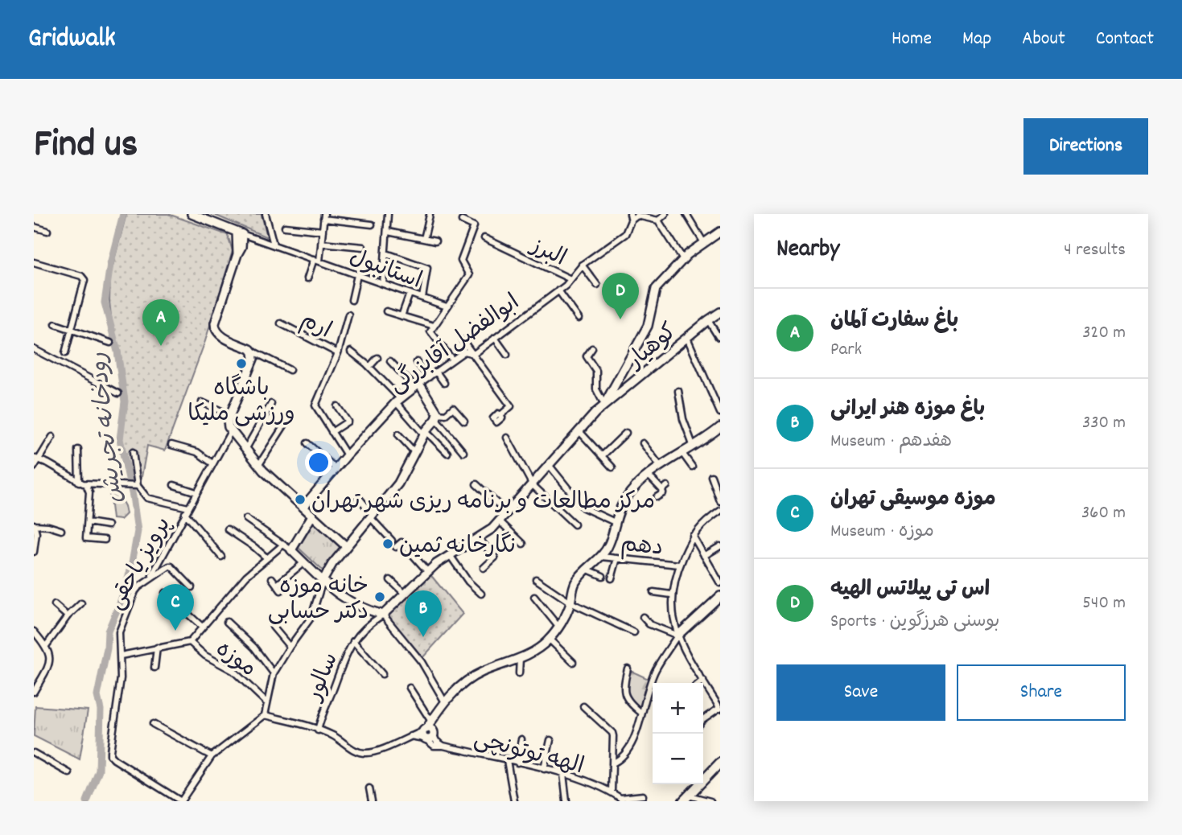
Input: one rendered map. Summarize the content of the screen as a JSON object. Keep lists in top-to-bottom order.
{
  "streets": {
    "street": [
      "البرز",
      "استانبول",
      "ارم",
      "ابوالفضل آقابزرگی",
      "کوهیار",
      "دهم",
      "پرویز یاحقی",
      "موزه",
      "سالور",
      "الهه توتونچی"
    ]
  },
  "crossings": [
    ["البرز", "ابوالفضل آقابزرگی"],
    ["پرویز یاحقی", "موزه"]
  ],
  "water": ["رودخانه تجریش"],
  "places": [
    "باشگاه ورزشی ملیکا",
    "مرکز مطالعات و برنامه ریزی شهر تهران",
    "نگارخانه ثمین",
    "خانه موزه دکتر حسابی"
  ],
  "page": {
    "header": "Gridwalk",
    "nav": [
      "Home",
      "Map",
      "About",
      "Contact"
    ],
    "title": "Find us",
    "buttons": [
      "Directions",
      ["Save", "Share"]
    ],
    "heading": ["Nearby", "4 results"],
    "pins": [
      "D",
      "A",
      "C",
      "B"
    ],
    "list": [
      {
        "mark": "A",
        "name": "باغ سفارت آلمان",
        "note": "Park",
        "value": "320 m"
      },
      {
        "mark": "B",
        "name": "باغ موزه هنر ایرانی",
        "note": "Museum · هفدهم",
        "value": "330 m"
      },
      {
        "mark": "C",
        "name": "موزه موسیقی تهران",
        "note": "Museum · موزه",
        "value": "360 m"
      },
      {
        "mark": "D",
        "name": "اس تی پیلاتس الهیه",
        "note": "Sports · بوسنی هرزگوین",
        "value": "540 m"
      }
    ],
    "map_buttons": ["+", "−"]
  }
}
